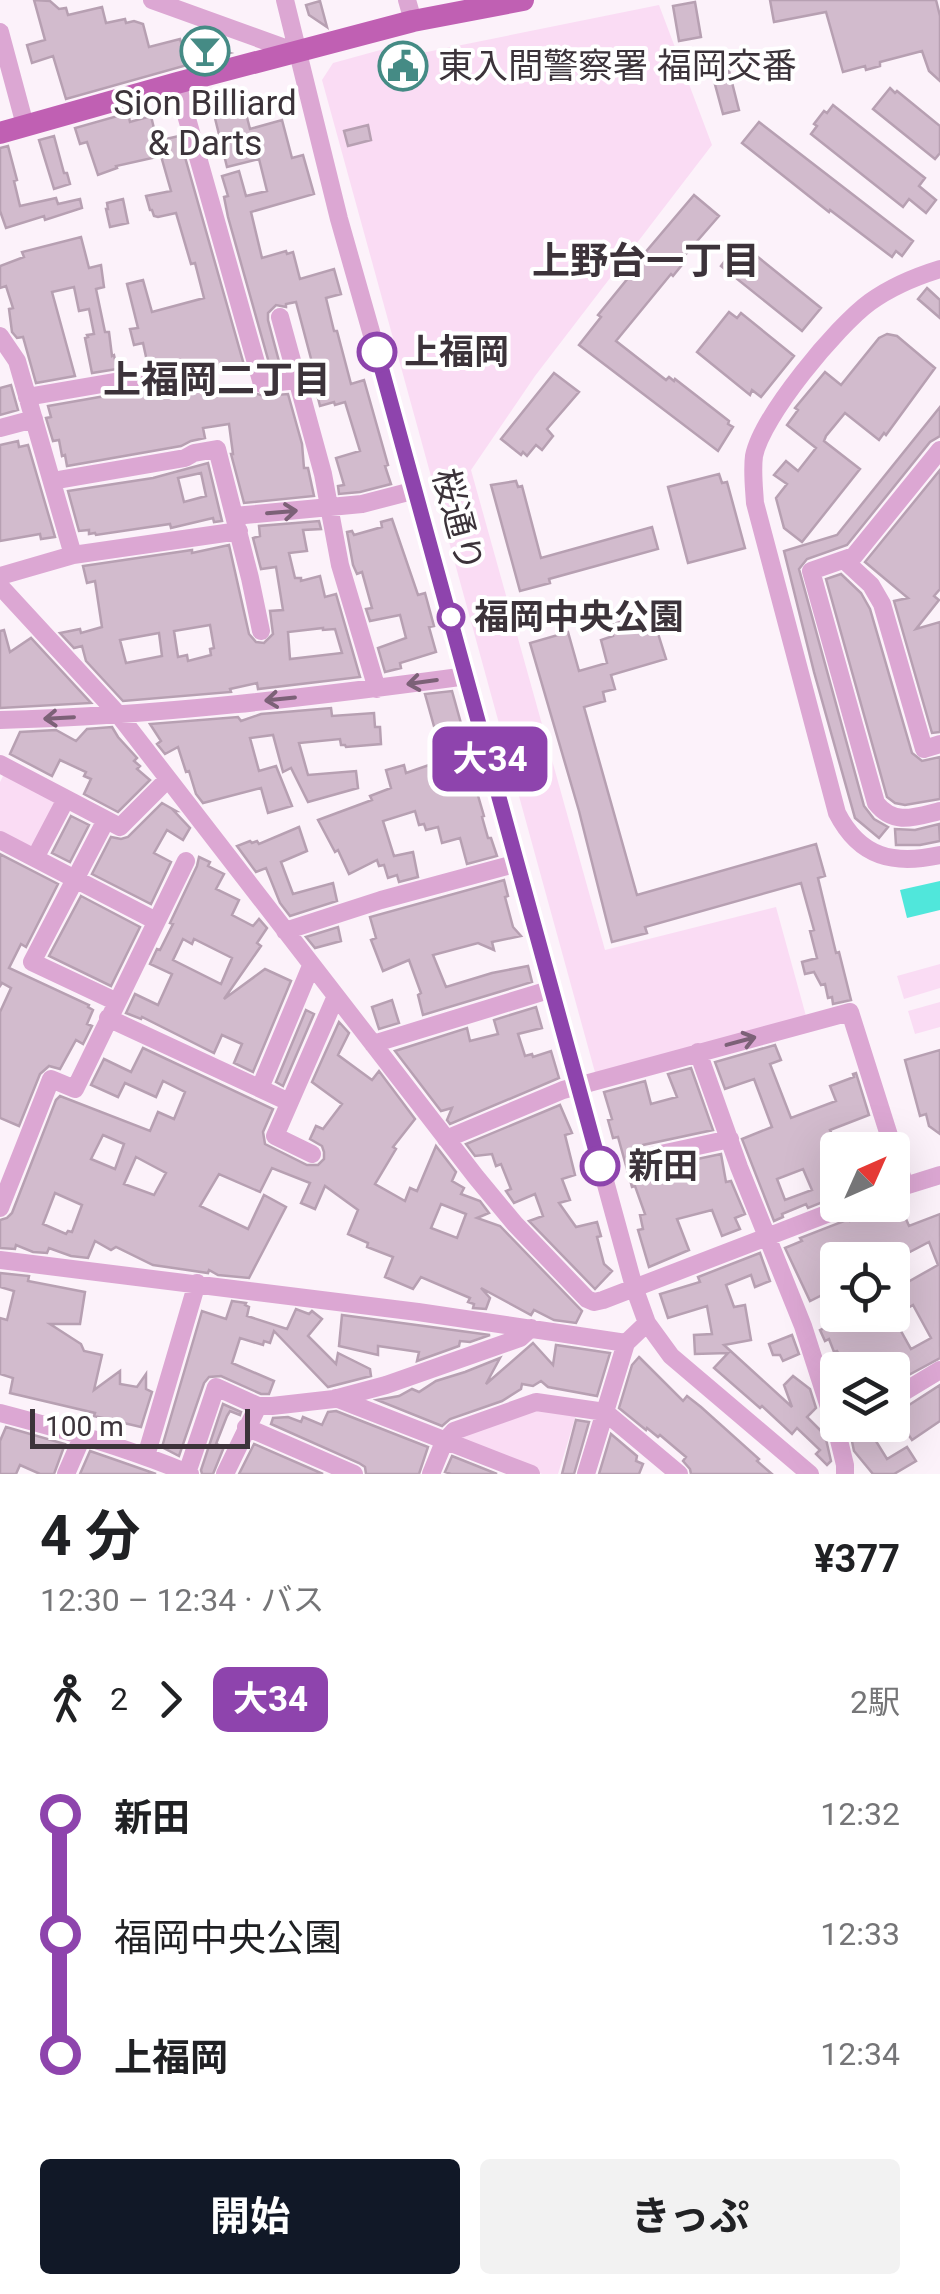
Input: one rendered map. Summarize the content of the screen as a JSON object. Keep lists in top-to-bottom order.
{
  "streets": {
    "street": ["桜通り"]
  },
  "districts": ["上野台一丁目", "上福岡二丁目"],
  "places": {
    "bar": ["Sion Billiard & Darts"],
    "public building": ["東入間警察署 福岡交番"],
    "other": ["上福岡", "福岡中央公園", "新田"]
  },
  "lines": ["bus line 大34"],
  "scale_bar": "100 m",
  "north": "top right",
  "page": {
    "on_map": "大34",
    "scale": "100 m",
    "heading": ["4 分", "12:30 – 12:34 · バス", "¥377"],
    "legs": ["2", "大34", "2駅"],
    "list": [
      {
        "name": "新田",
        "value": "12:32"
      },
      {
        "name": "福岡中央公園",
        "value": "12:33"
      },
      {
        "name": "上福岡",
        "value": "12:34"
      }
    ],
    "buttons": ["開始", "きっぷ"]
  }
}
